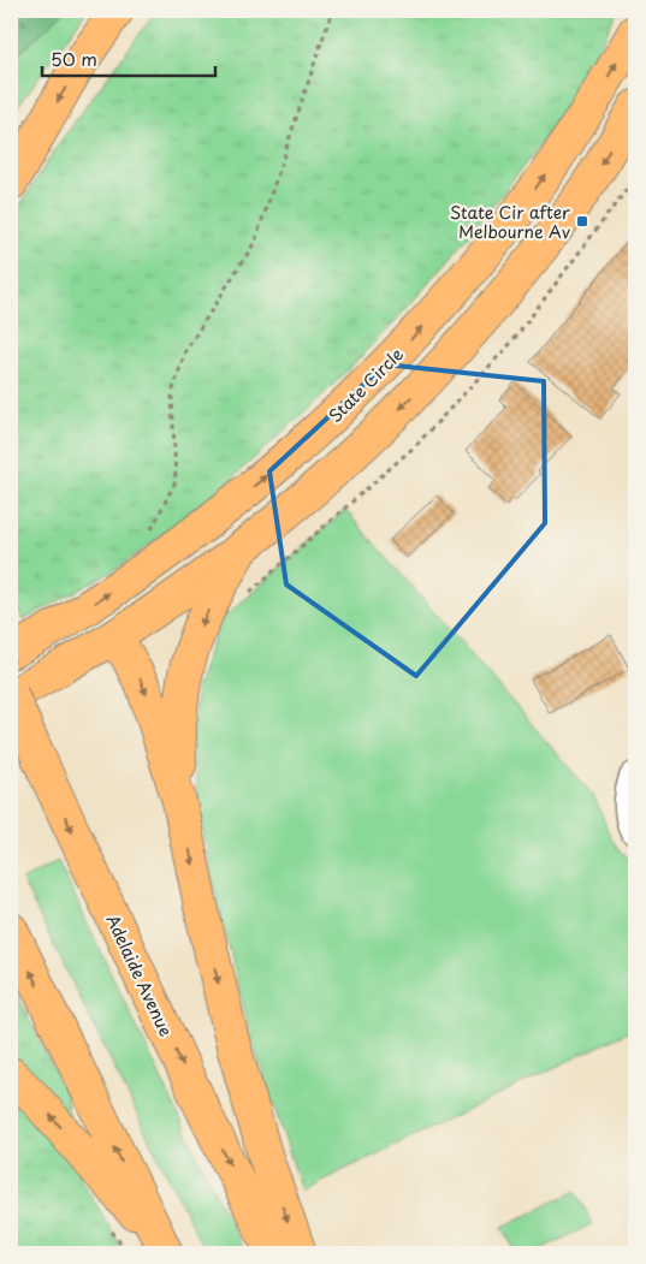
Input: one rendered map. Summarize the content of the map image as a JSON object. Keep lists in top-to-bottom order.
{
  "streets": {
    "main road": ["State Circle", "Adelaide Avenue"]
  },
  "places": {
    "transit": ["State Cir after Melbourne Av"]
  },
  "scale_bar": "50 m"
}
